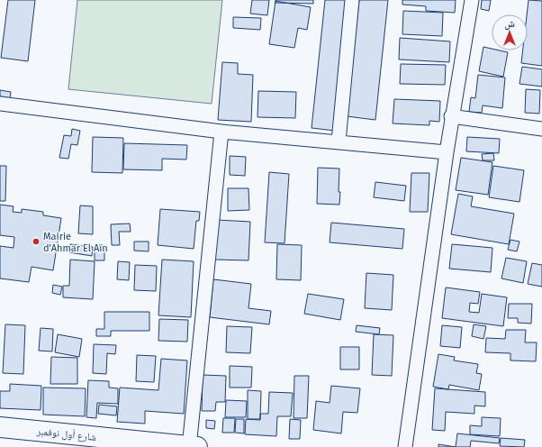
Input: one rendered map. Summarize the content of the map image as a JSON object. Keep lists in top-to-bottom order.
{
  "streets": {
    "main road": ["شارع أول نوفمبر"]
  },
  "places": ["Mairie d'Ahmar El Aïn"],
  "north": "top"
}
